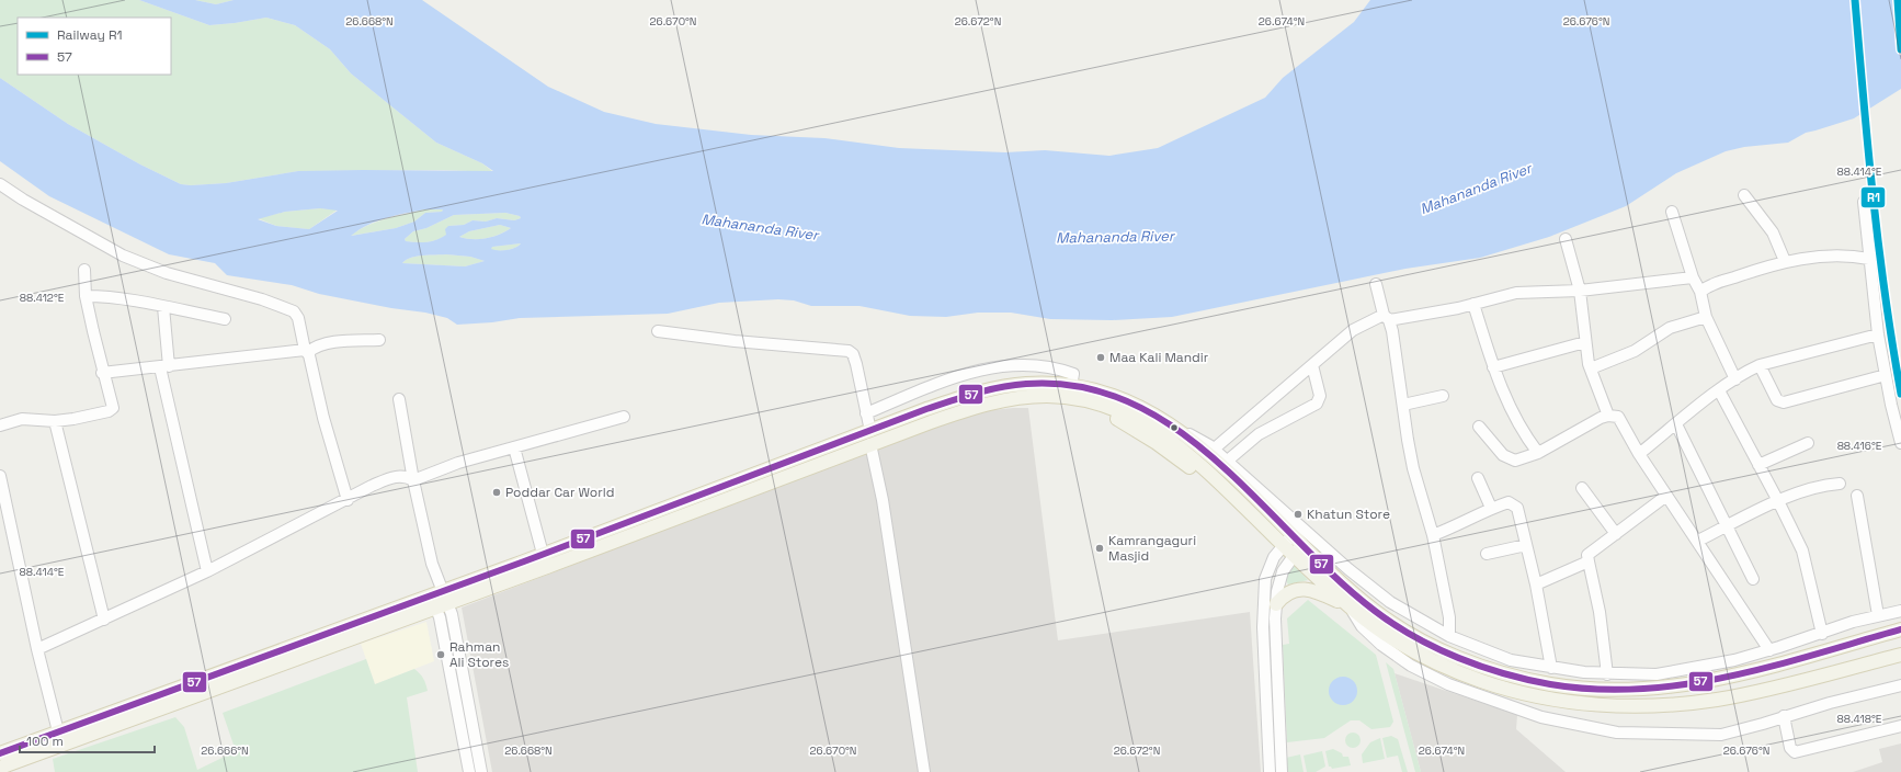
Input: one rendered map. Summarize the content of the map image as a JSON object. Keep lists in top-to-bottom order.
{
  "water": ["Mahananda River"],
  "places": [
    "Maa Kali Mandir",
    "Poddar Car World",
    "Khatun Store",
    "Kamrangaguri Masjid",
    "Rahman Ali Stores"
  ],
  "lines": ["rail line R1", "transit line 57"],
  "legend": ["Railway R1", "57"],
  "scale_bar": "100 m",
  "coordinates": [
    "26.668°N",
    "26.670°N",
    "26.672°N",
    "26.674°N",
    "26.676°N",
    "88.414°E",
    "88.412°E",
    "88.416°E",
    "88.418°E",
    "26.666°N"
  ]
}
